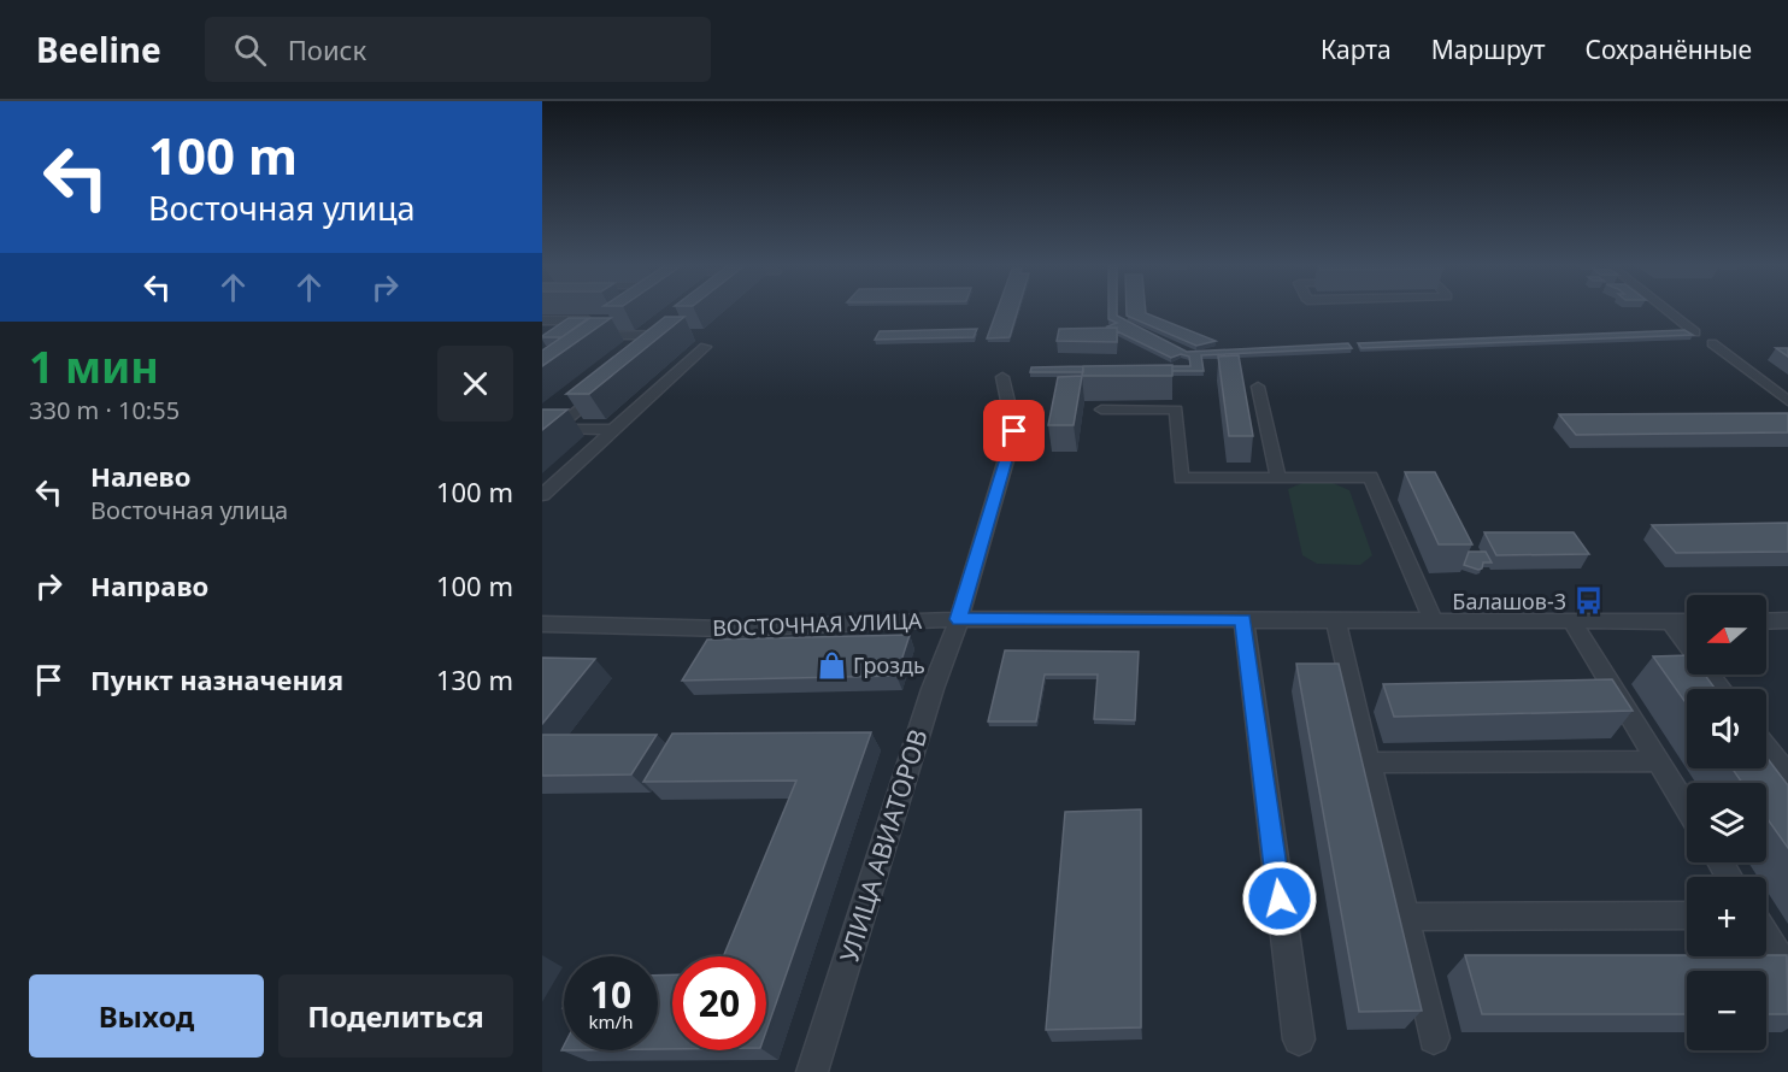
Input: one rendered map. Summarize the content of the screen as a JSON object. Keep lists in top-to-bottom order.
{
  "streets": {
    "street": ["ВОСТОЧНАЯ УЛИЦА", "УЛИЦА АВИАТОРОВ"]
  },
  "crossings": [
    ["ВОСТОЧНАЯ УЛИЦА", "УЛИЦА АВИАТОРОВ"]
  ],
  "places": {
    "bus stop": ["Балашов-3"],
    "shop": ["Гроздь"]
  },
  "north": "left",
  "page": {
    "header": "Beeline",
    "search": "Поиск",
    "nav": ["Карта", "Маршрут", "Сохранённые"],
    "turn": ["100 m", "Восточная улица"],
    "heading": ["1 мин", "330 m · 10:55"],
    "list": [
      {
        "name": "Налево",
        "note": "Восточная улица",
        "value": "100 m"
      },
      {
        "name": "Направо",
        "value": "100 m"
      },
      {
        "name": "Пункт назначения",
        "value": "130 m"
      }
    ],
    "map_buttons": ["+", "−"],
    "speed": "10 km/h",
    "limit": "20",
    "buttons": ["Выход", "Поделиться"]
  }
}
